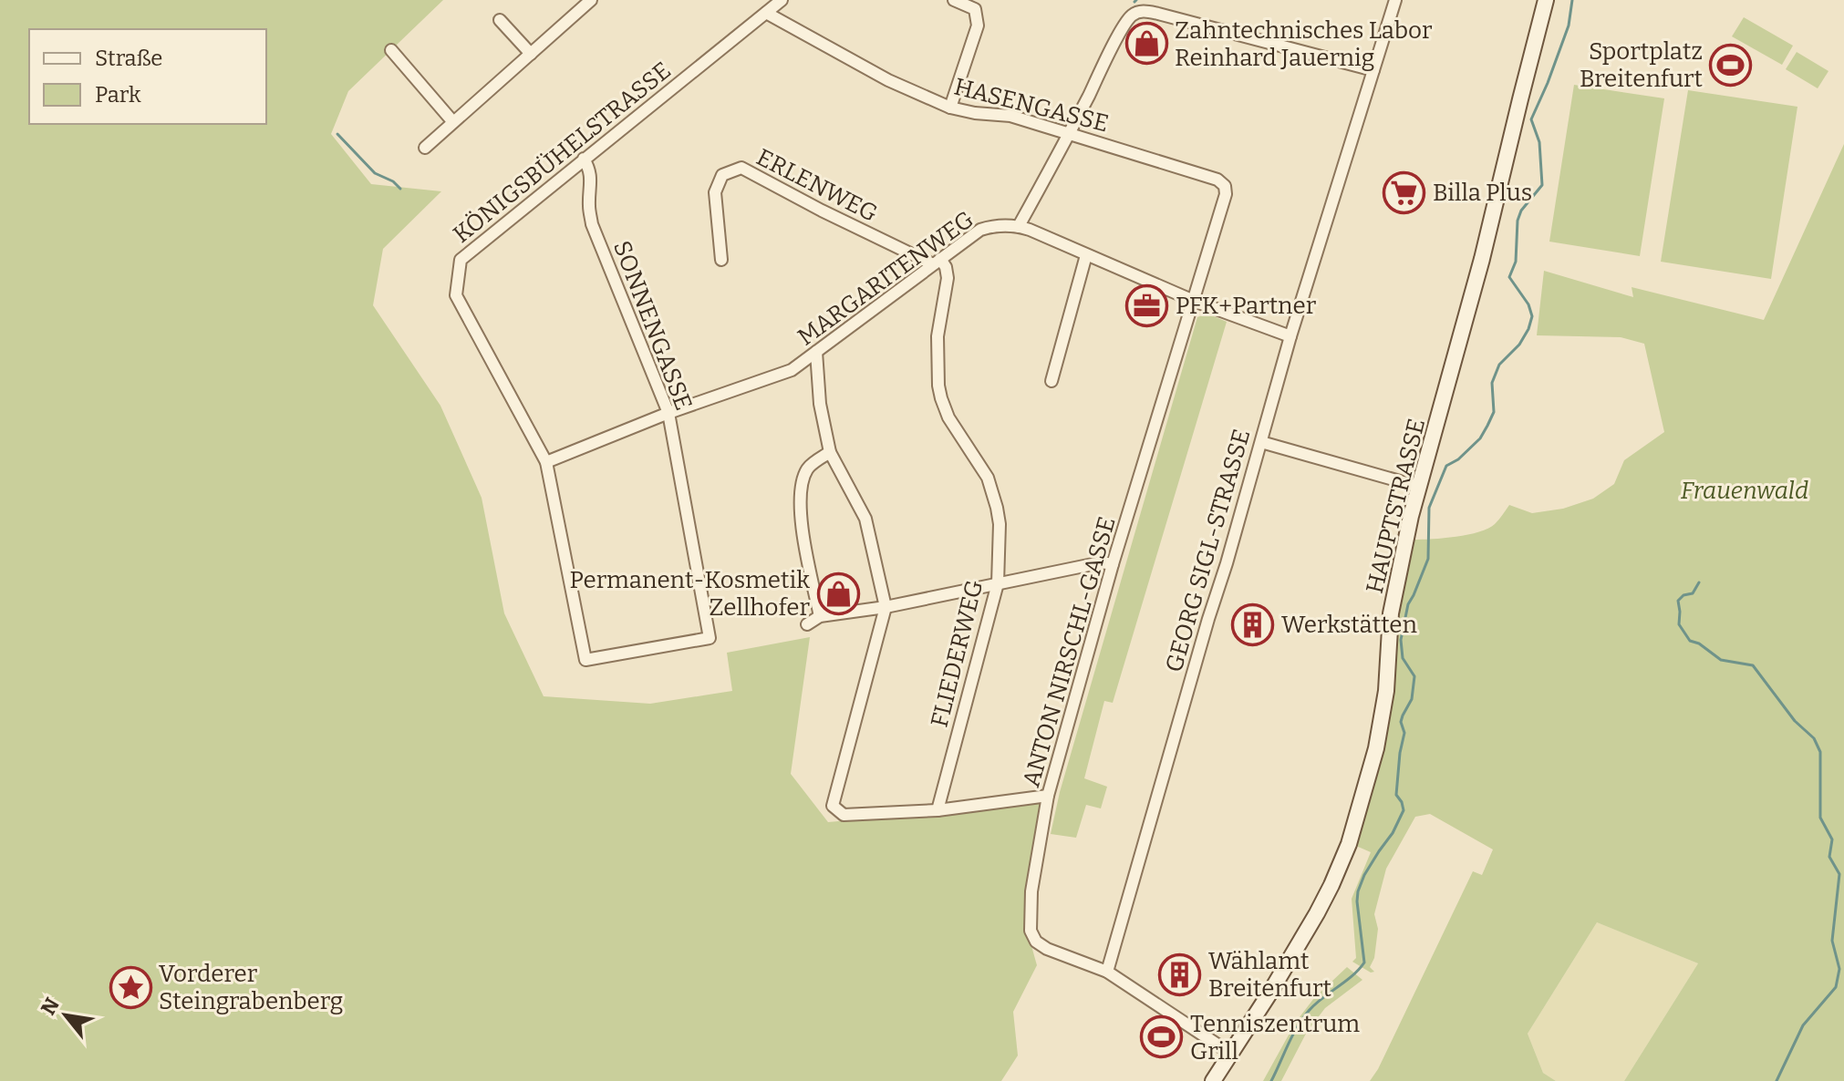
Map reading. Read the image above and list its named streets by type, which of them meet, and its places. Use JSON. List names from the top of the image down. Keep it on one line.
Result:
{"streets":{"main road":["HAUPTSTRASSE"],"street":["HASENGASSE","KÖNIGSBÜHELSTRASSE","ERLENWEG","MARGARITENWEG","SONNENGASSE","GEORG SIGL-STRASSE","ANTON NIRSCHL-GASSE","FLIEDERWEG"]},"crossings":[["HASENGASSE","KÖNIGSBÜHELSTRASSE"],["HASENGASSE","MARGARITENWEG"],["HASENGASSE","ANTON NIRSCHL-GASSE"],["KÖNIGSBÜHELSTRASSE","MARGARITENWEG"],["KÖNIGSBÜHELSTRASSE","SONNENGASSE"],["ERLENWEG","MARGARITENWEG"],["ERLENWEG","FLIEDERWEG"],["MARGARITENWEG","SONNENGASSE"],["MARGARITENWEG","GEORG SIGL-STRASSE"],["MARGARITENWEG","ANTON NIRSCHL-GASSE"],["MARGARITENWEG","FLIEDERWEG"],["GEORG SIGL-STRASSE","ANTON NIRSCHL-GASSE"]],"parks":["Frauenwald"],"places":{"shop":["Zahntechnisches Labor Reinhard Jauernig","Permanent-Kosmetik Zellhofer"],"sports":["Sportplatz Breitenfurt","Tenniszentrum Grill"],"supermarket":["Billa Plus"],"office":["PFK+Partner"],"building":["Werkstätten","Wählamt Breitenfurt"],"place":["Vorderer Steingrabenberg"]},"legend":["Straße","Park"],"north":"top left"}
